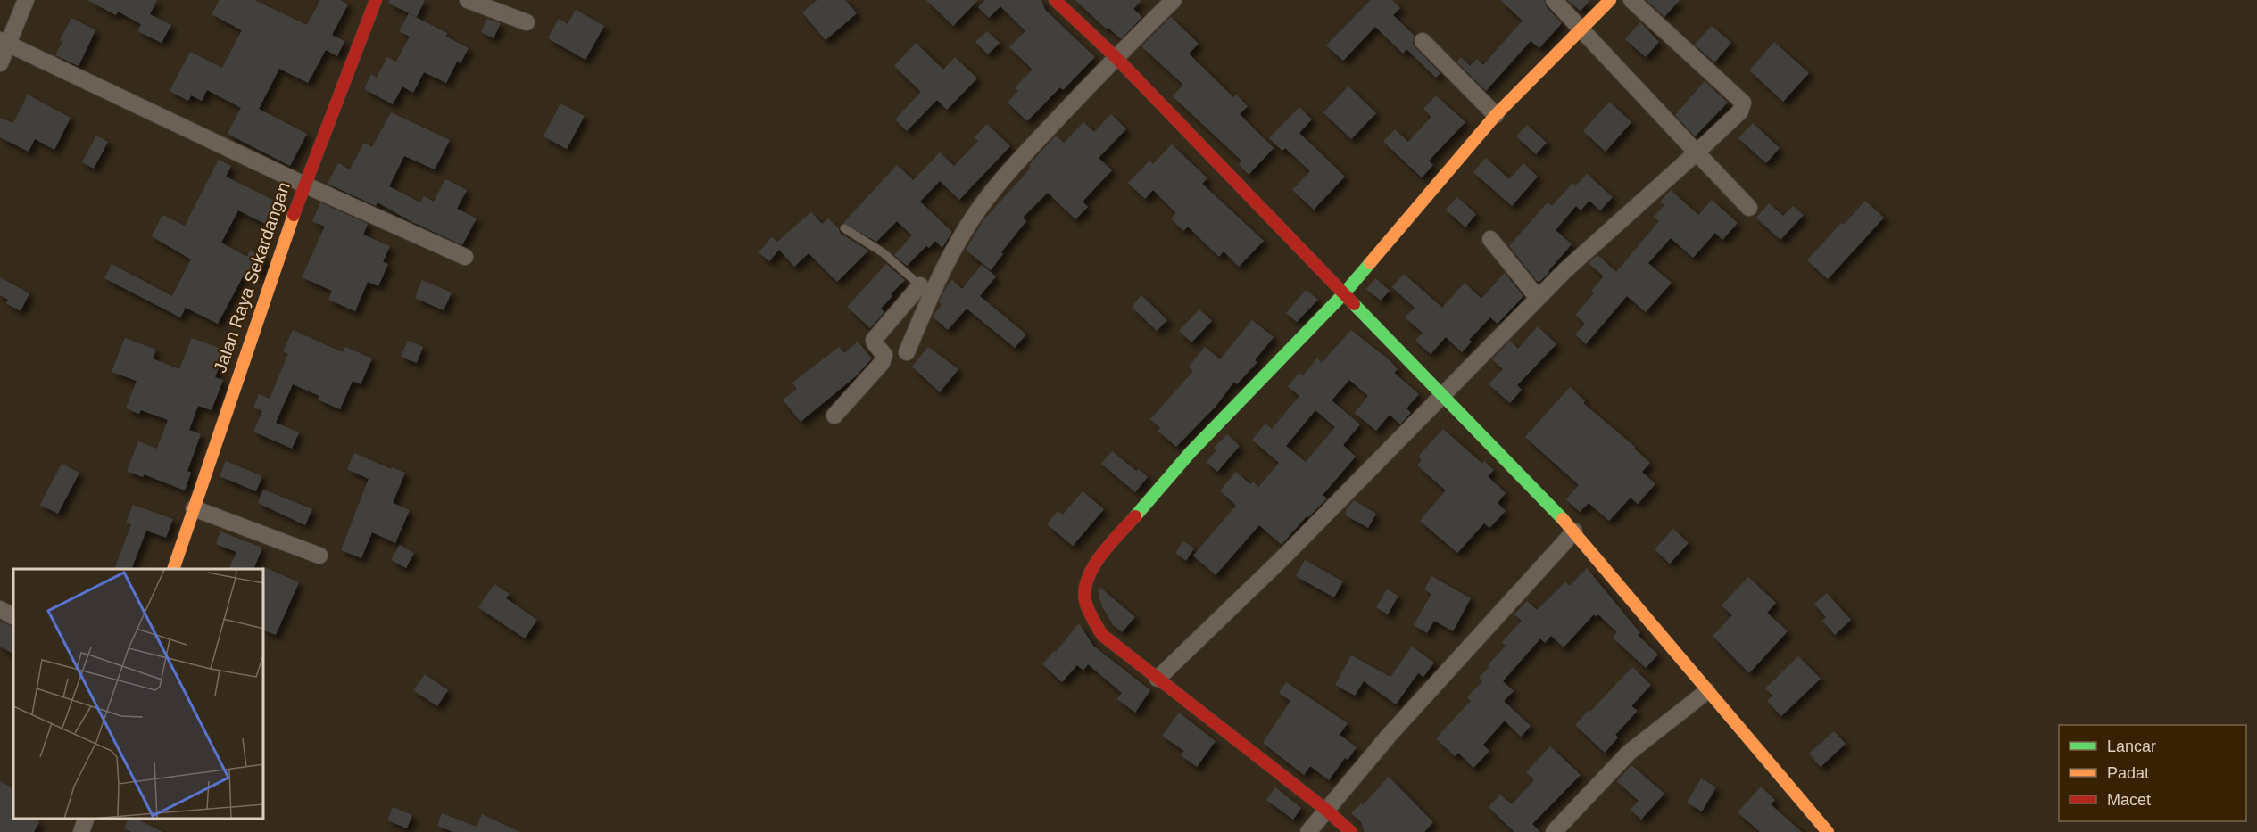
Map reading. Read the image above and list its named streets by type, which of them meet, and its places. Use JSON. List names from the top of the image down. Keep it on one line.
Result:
{"streets":{"street":["Jalan Raya Sekardangan"]},"legend":["Lancar","Padat","Macet"]}
